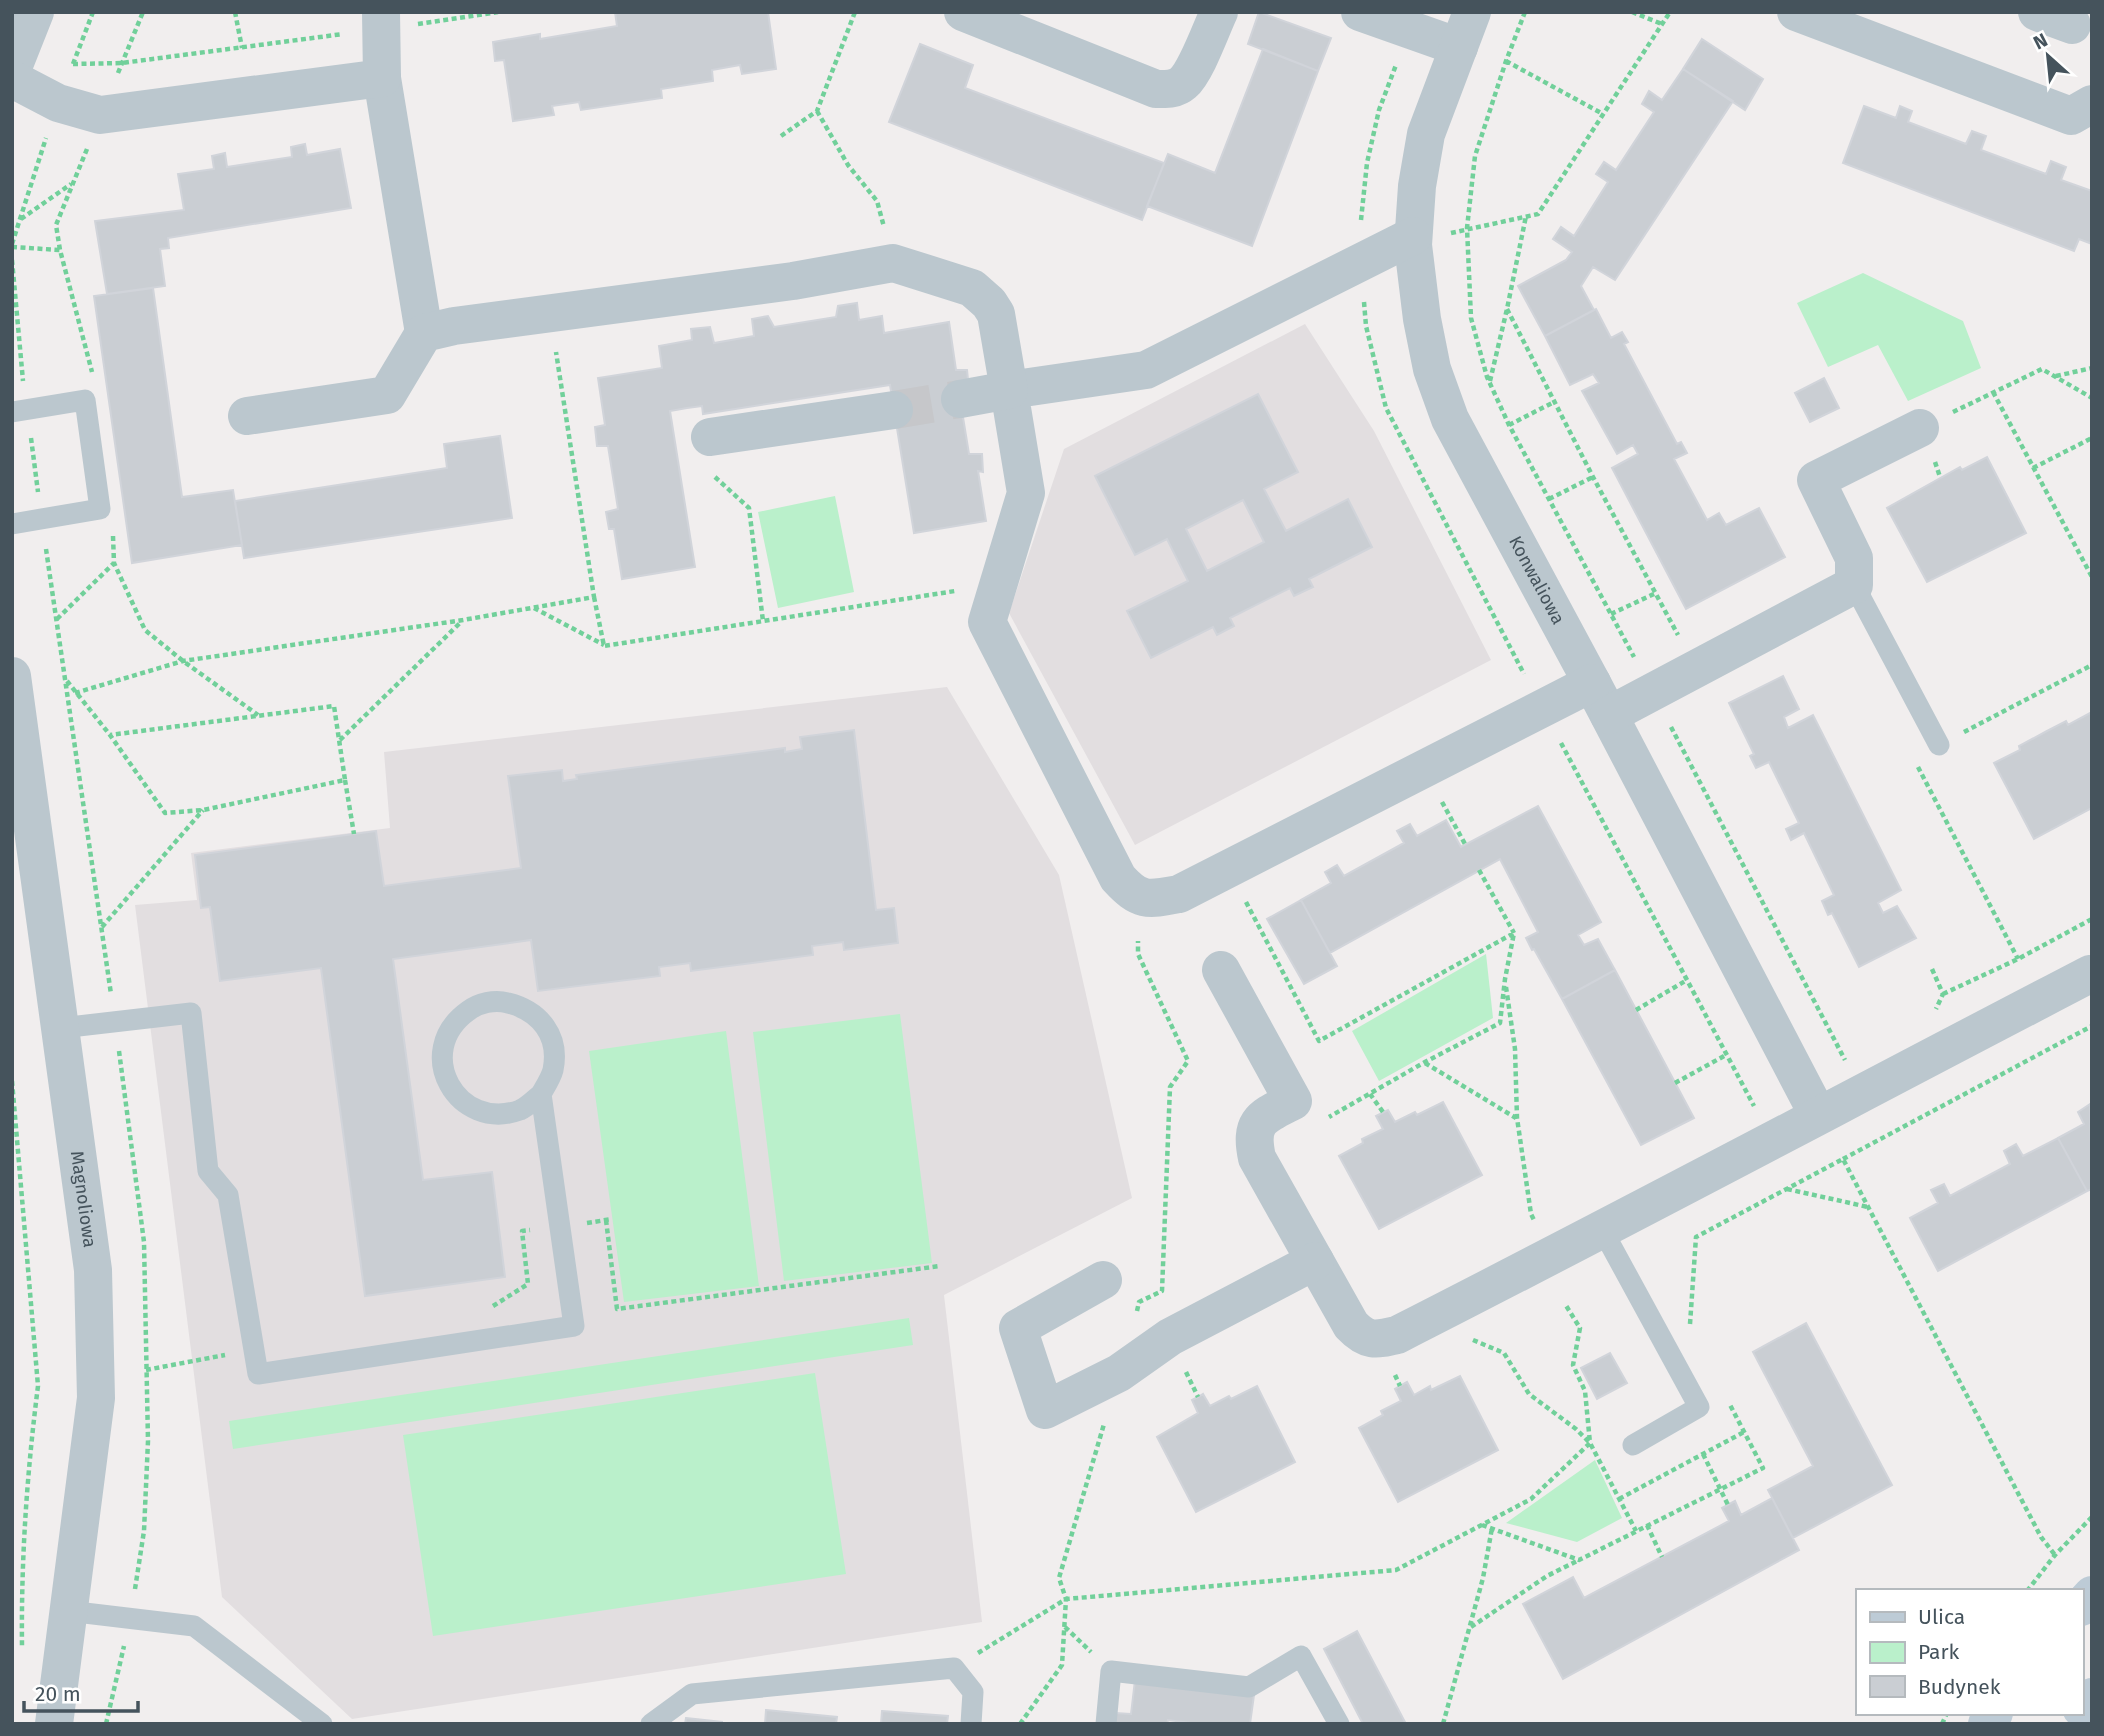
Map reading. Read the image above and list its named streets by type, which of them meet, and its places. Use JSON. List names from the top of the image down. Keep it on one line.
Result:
{"streets":{"street":["Konwaliowa","Magnoliowa"]},"legend":["Ulica","Park","Budynek"],"scale_bar":"20 m","north":"top left"}
